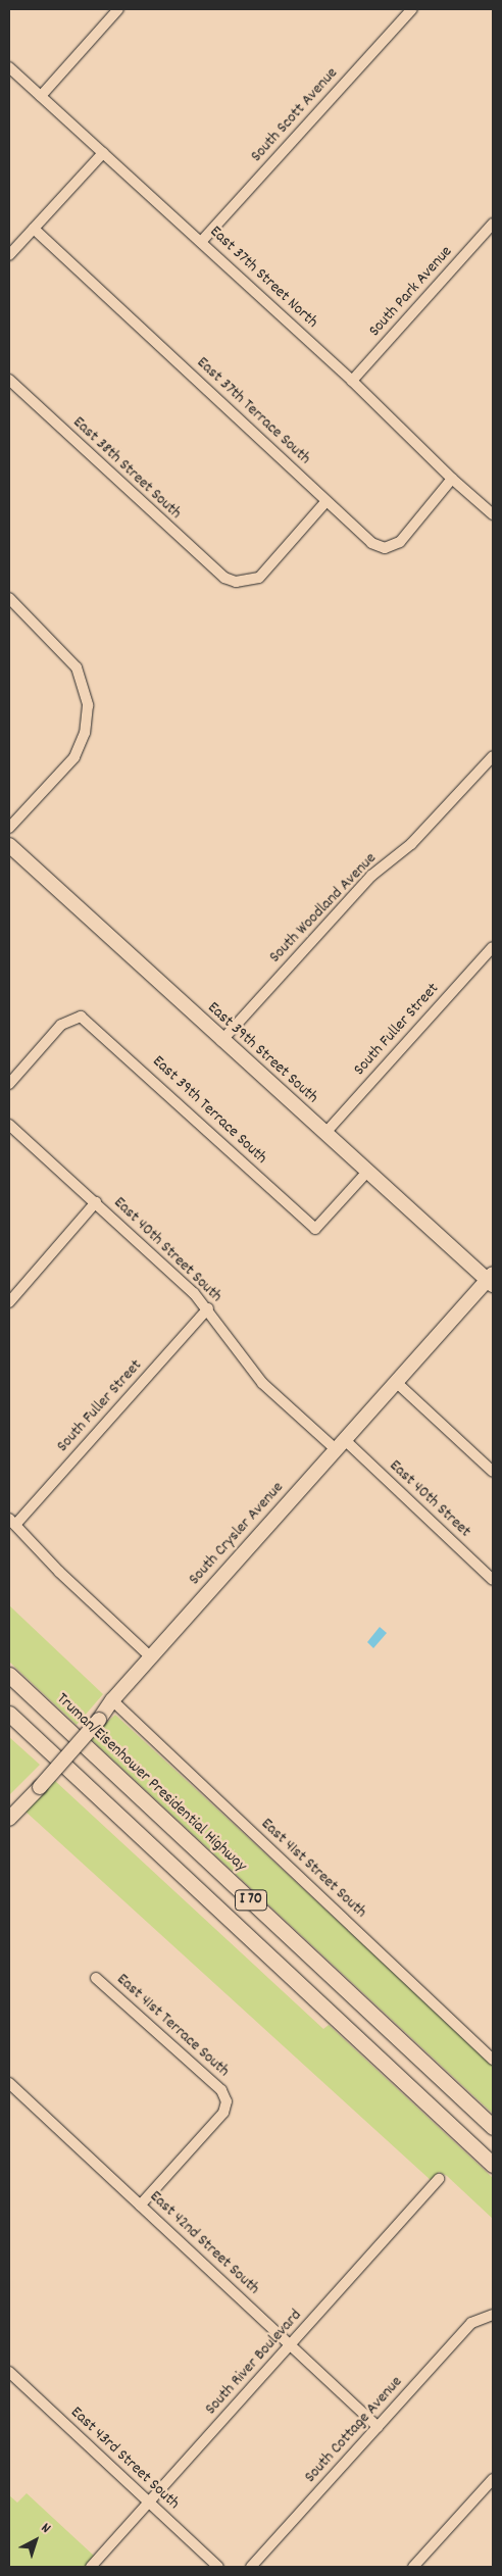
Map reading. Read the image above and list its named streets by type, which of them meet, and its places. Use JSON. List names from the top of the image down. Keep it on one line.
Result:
{"streets":{"highway":["Truman/Eisenhower Presidential Highway","I 70"],"main road":["East 39th Street South","South Crysler Avenue"],"street":["South Scott Avenue","East 37th Street North","South Park Avenue","East 37th Terrace South","East 38th Street South","South Woodland Avenue","South Fuller Street","East 39th Terrace South","East 40th Street South","East 40th Street","East 41st Street South","East 41st Terrace South","East 42nd Street South","South River Boulevard","South Cottage Avenue","East 43rd Street South"]},"crossings":[["South Scott Avenue","East 37th Street North"],["East 37th Street North","South Park Avenue"],["East 37th Street North","East 37th Terrace South"],["East 37th Terrace South","East 38th Street South"],["South Woodland Avenue","East 39th Street South"],["South Fuller Street","East 39th Street South"],["South Fuller Street","East 40th Street South"],["East 39th Street South","East 39th Terrace South"],["East 39th Street South","South Crysler Avenue"],["East 40th Street South","East 40th Street"],["East 40th Street South","South Crysler Avenue"],["East 40th Street","South Crysler Avenue"],["South Crysler Avenue","East 41st Street South"],["East 41st Terrace South","East 42nd Street South"],["East 42nd Street South","South River Boulevard"],["East 42nd Street South","South Cottage Avenue"],["South River Boulevard","East 43rd Street South"]],"north":"top right"}
